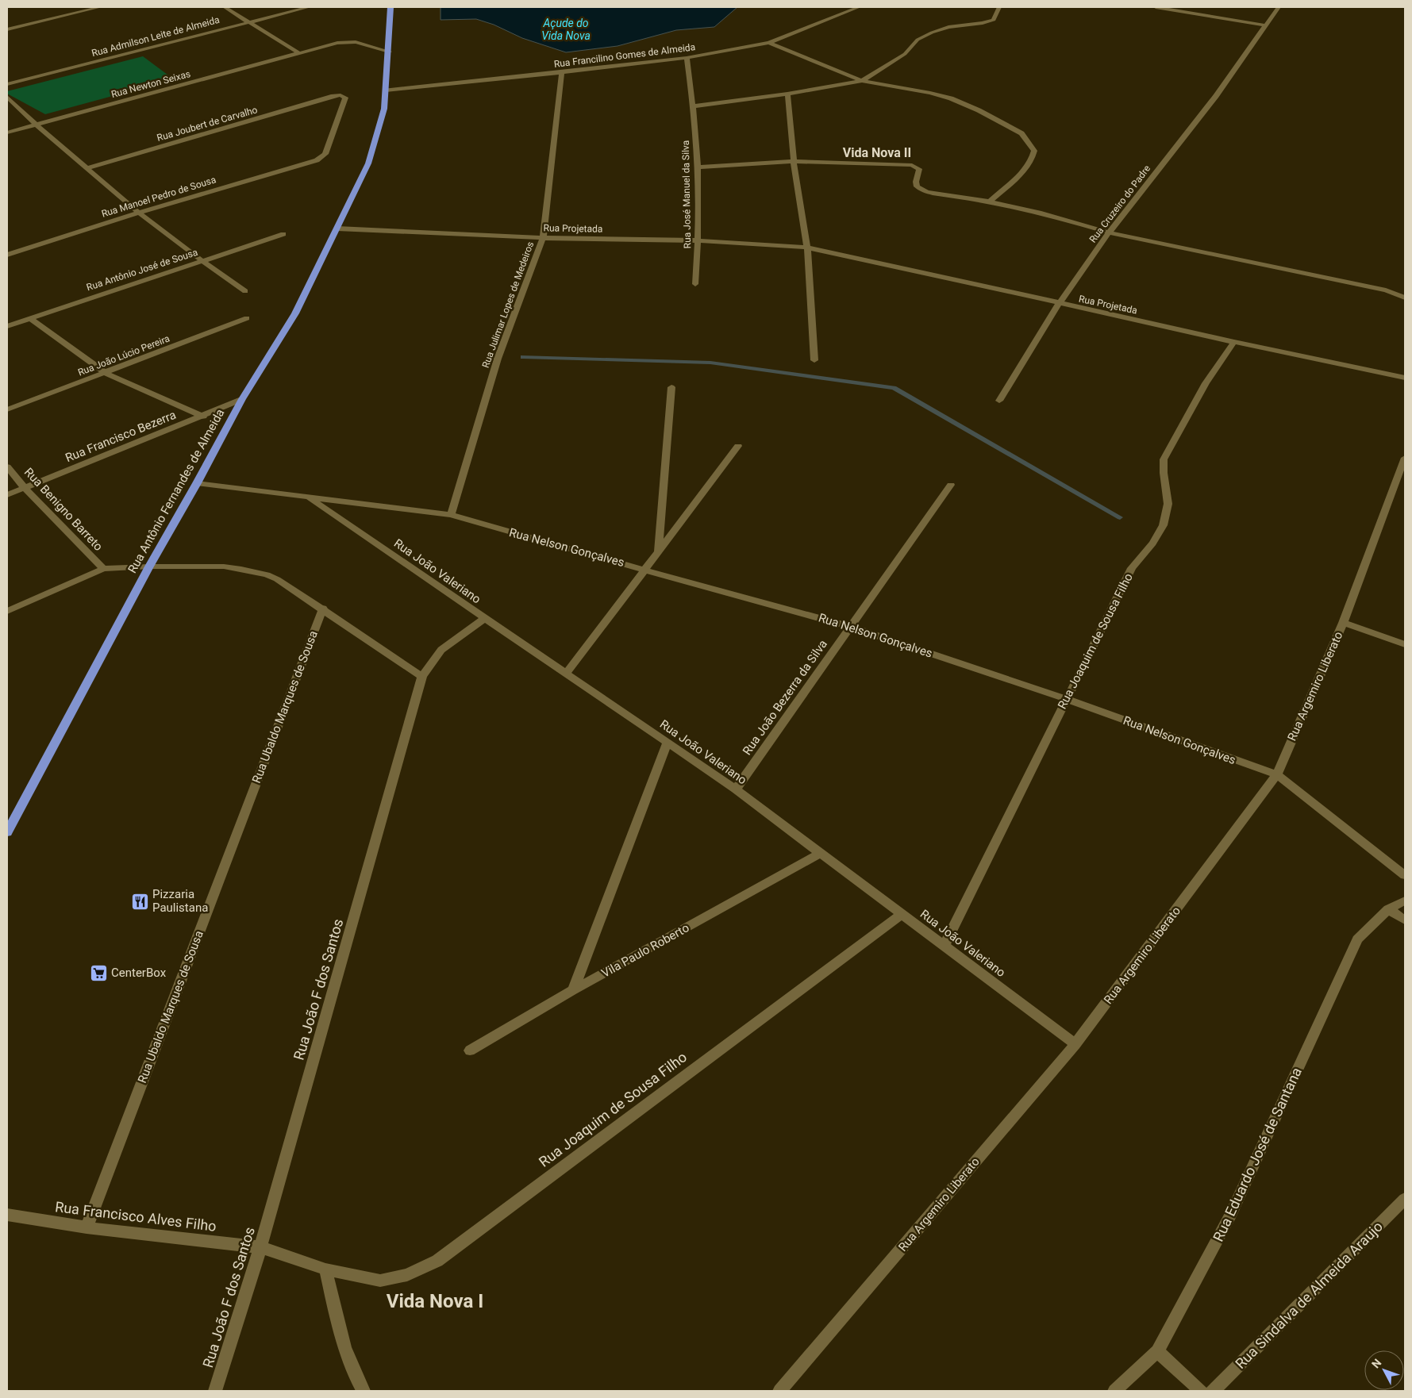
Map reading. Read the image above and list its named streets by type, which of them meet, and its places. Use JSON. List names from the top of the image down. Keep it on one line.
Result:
{"streets":{"highway":["Rua Antônio Fernandes de Almeida"],"street":["Rua Admilson Leite de Almeida","Rua Francilino Gomes de Almeida","Rua Newton Seixas","Rua Joubert de Carvalho","Rua José Manuel da Silva","Rua Manoel Pedro de Sousa","Rua Cruzeiro do Padre","Rua Projetada","Rua Antônio José de Sousa","Rua Julimar Lopes de Medeiros","Rua João Lúcio Pereira","Rua Francisco Bezerra","Rua Benigno Barreto","Rua Nelson Gonçalves","Rua João Valeriano","Rua Joaquim de Sousa Filho","Rua Argemiro Liberato","Rua Joāo Bezerra da Silva","Rua Ubaldo Marques de Sousa","Vila Paulo Roberto","Rua João F dos Santos","Rua Eduardo José de Santana","Rua Francisco Alves Filho","Rua Sindalva de Almeida Araujo"]},"crossings":[["Rua Francilino Gomes de Almeida","Rua José Manuel da Silva"],["Rua Francilino Gomes de Almeida","Rua Julimar Lopes de Medeiros"],["Rua Francilino Gomes de Almeida","Rua Antônio Fernandes de Almeida"],["Rua Newton Seixas","Rua Antônio Fernandes de Almeida"],["Rua Joubert de Carvalho","Rua Manoel Pedro de Sousa"],["Rua José Manuel da Silva","Rua Projetada"],["Rua Cruzeiro do Padre","Rua Projetada"],["Rua Projetada","Rua Julimar Lopes de Medeiros"],["Rua Projetada","Rua Antônio Fernandes de Almeida"],["Rua Projetada","Rua Joaquim de Sousa Filho"],["Rua Julimar Lopes de Medeiros","Rua Nelson Gonçalves"],["Rua Francisco Bezerra","Rua Antônio Fernandes de Almeida"],["Rua Francisco Bezerra","Rua Benigno Barreto"],["Rua Antônio Fernandes de Almeida","Rua Nelson Gonçalves"],["Rua Nelson Gonçalves","Rua João Valeriano"],["Rua Nelson Gonçalves","Rua Joaquim de Sousa Filho"],["Rua Nelson Gonçalves","Rua Argemiro Liberato"],["Rua Nelson Gonçalves","Rua Joāo Bezerra da Silva"],["Rua João Valeriano","Rua Joaquim de Sousa Filho"],["Rua João Valeriano","Rua Argemiro Liberato"],["Rua João Valeriano","Rua Joāo Bezerra da Silva"],["Rua João Valeriano","Vila Paulo Roberto"],["Rua João Valeriano","Rua João F dos Santos"],["Rua Joaquim de Sousa Filho","Rua João F dos Santos"],["Rua Joaquim de Sousa Filho","Rua Francisco Alves Filho"],["Rua Ubaldo Marques de Sousa","Rua Francisco Alves Filho"],["Rua João F dos Santos","Rua Francisco Alves Filho"]],"districts":["Vida Nova II","Vida Nova I"],"water":["Açude do Vida Nova"],"places":{"restaurant":["Pizzaria Paulistana"],"supermarket":["CenterBox"]},"north":"top left"}
